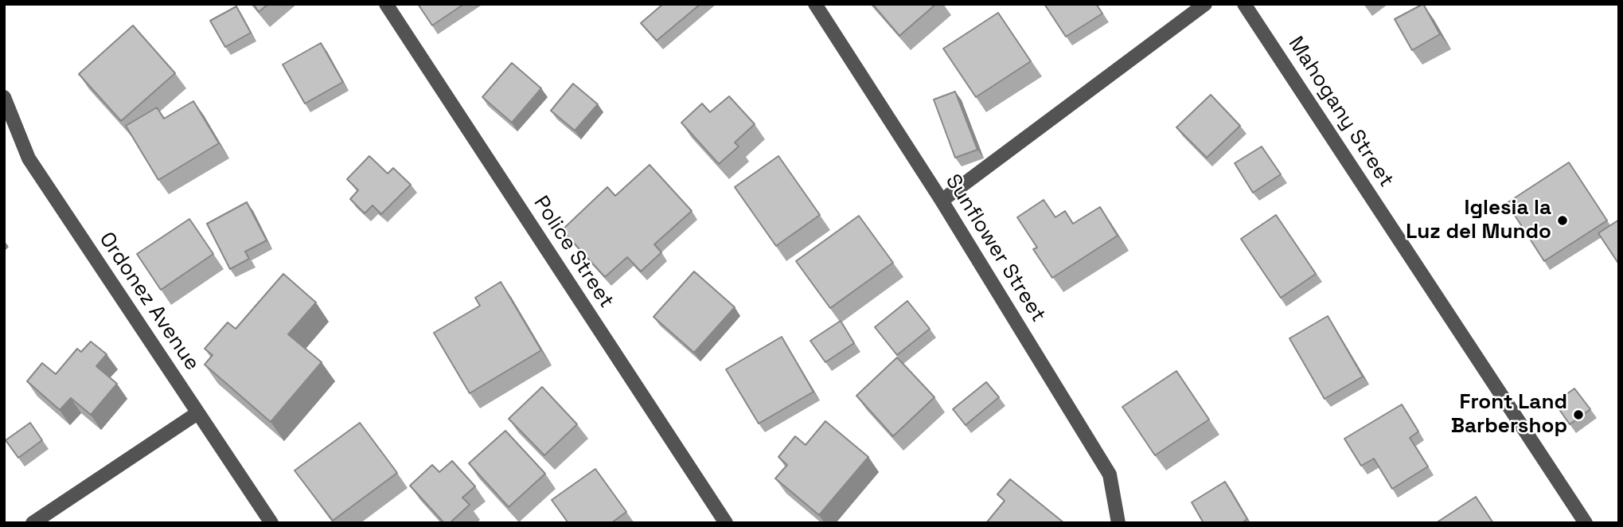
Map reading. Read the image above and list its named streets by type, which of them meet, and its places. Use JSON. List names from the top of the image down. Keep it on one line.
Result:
{"streets":{"street":["Mahogany Street","Sunflower Street","Police Street","Ordonez Avenue"]},"places":["Iglesia la Luz del Mundo","Front Land Barbershop"]}
